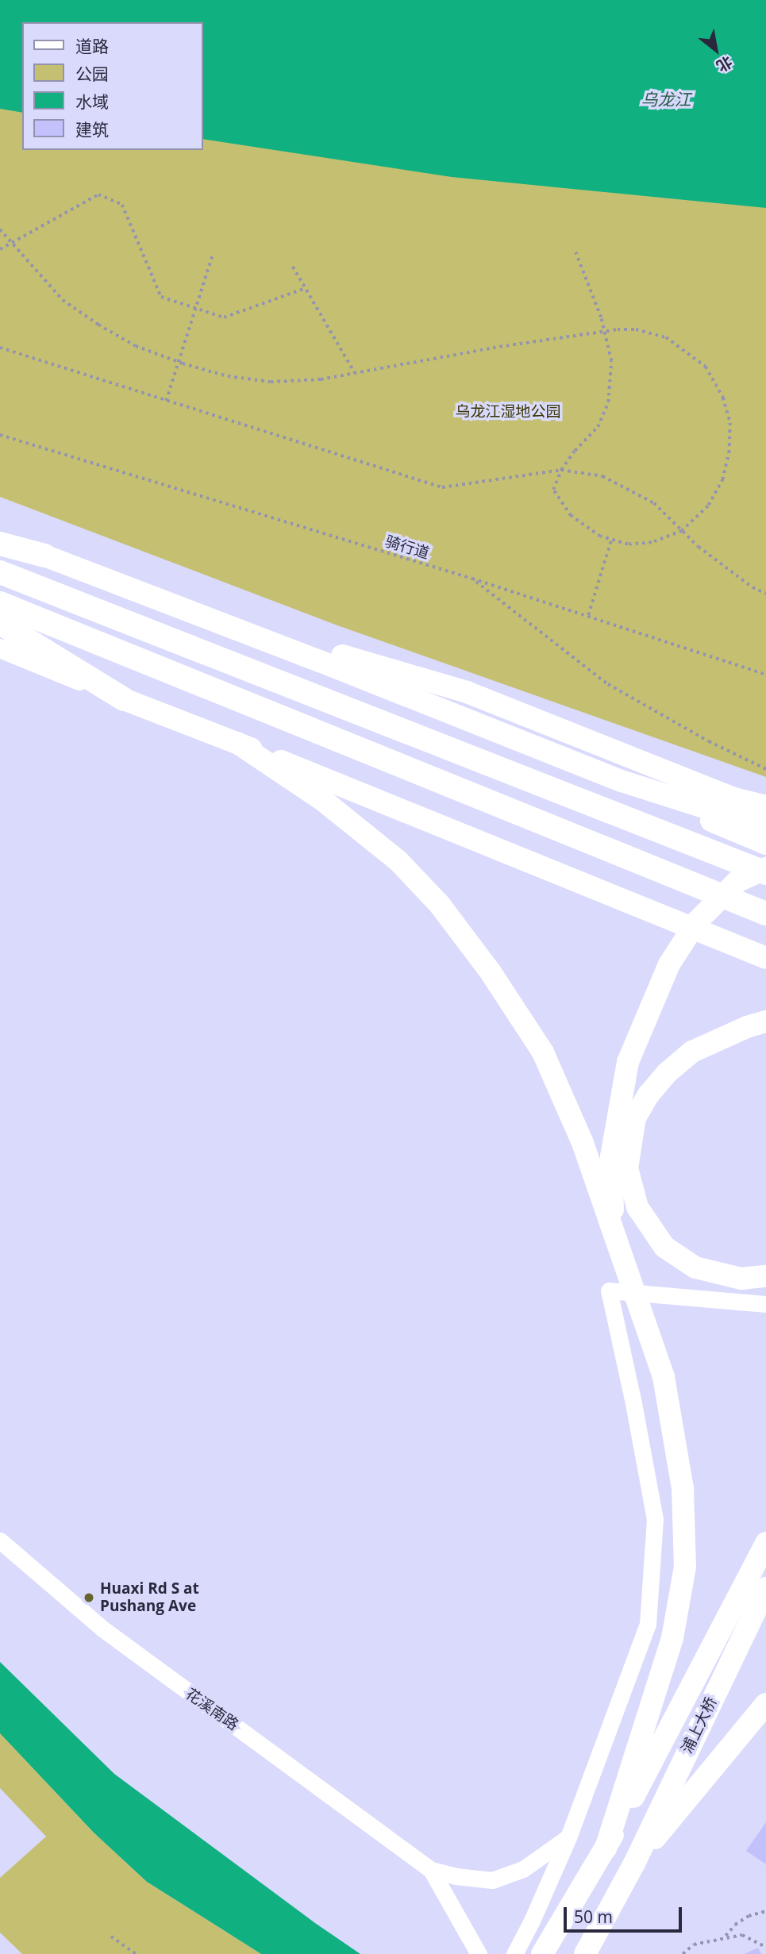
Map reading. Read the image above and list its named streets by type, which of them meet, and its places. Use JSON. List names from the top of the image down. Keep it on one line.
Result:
{"streets":{"main road":["浦上大桥"],"street":["花溪南路"],"path":["骑行道"]},"water":["乌龙江"],"parks":["乌龙江湿地公园"],"places":["Huaxi Rd S at Pushang Ave"],"legend":["道路","公园","水域","建筑"],"scale_bar":"50 m","north":"bottom right"}
